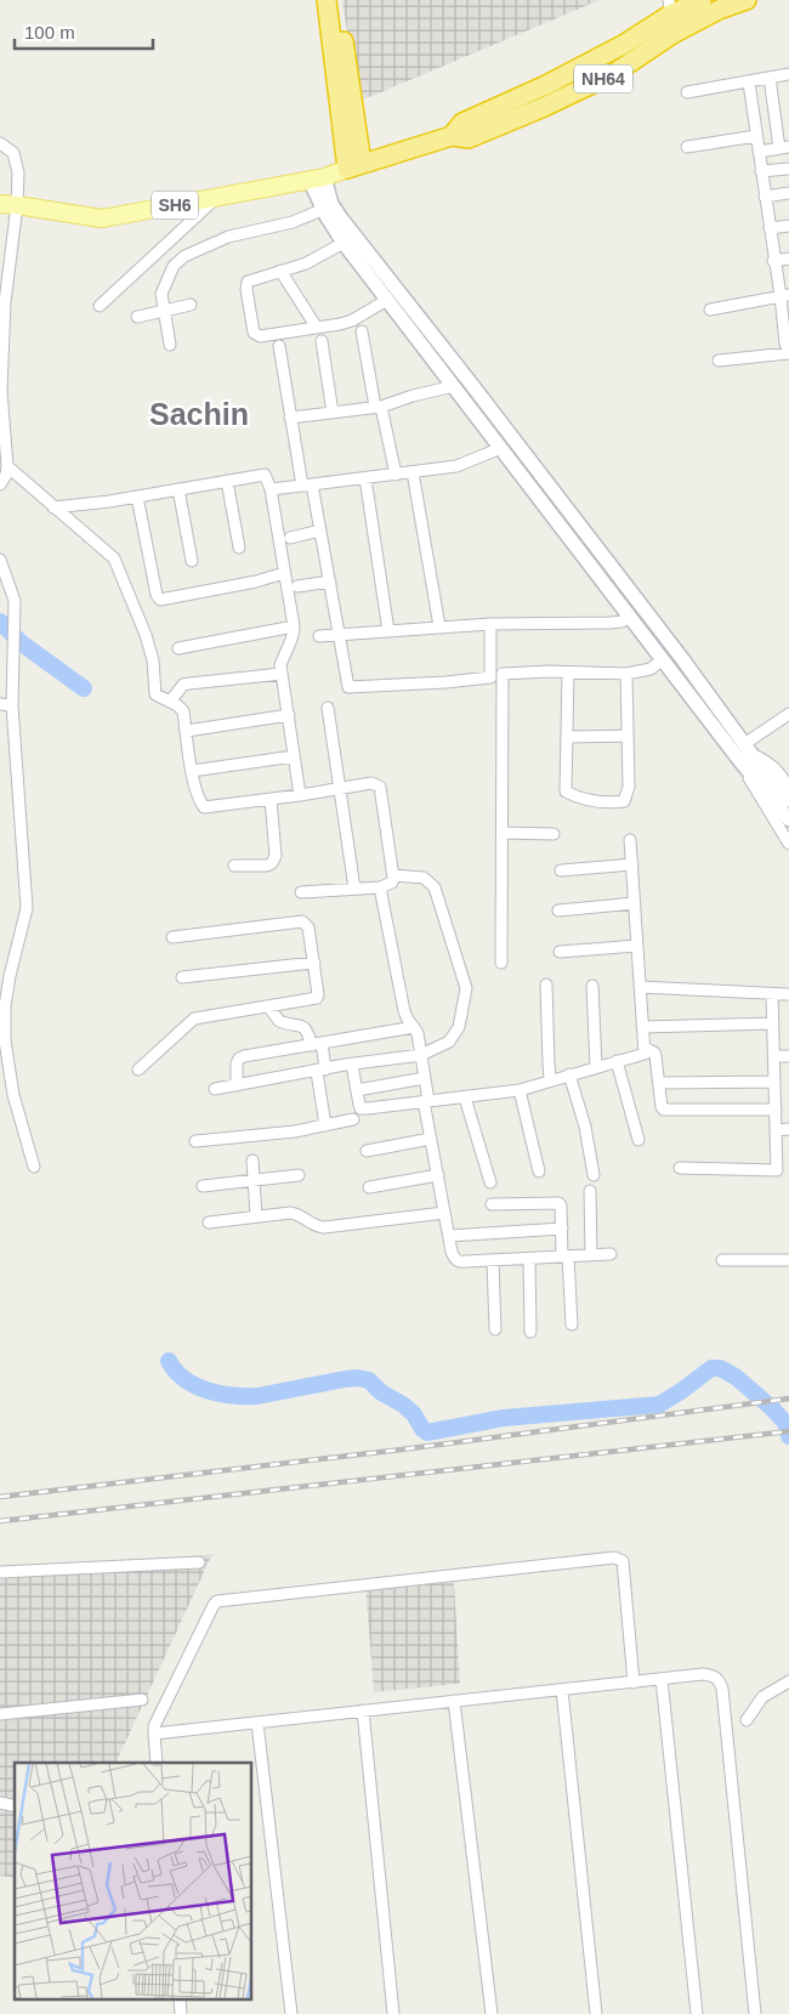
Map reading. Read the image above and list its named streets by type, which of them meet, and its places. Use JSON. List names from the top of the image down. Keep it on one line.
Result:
{"streets":{"highway":["NH64"],"main road":["SH6"]},"crossings":[["NH64","SH6"]],"districts":["Sachin"],"scale_bar":"100 m"}
